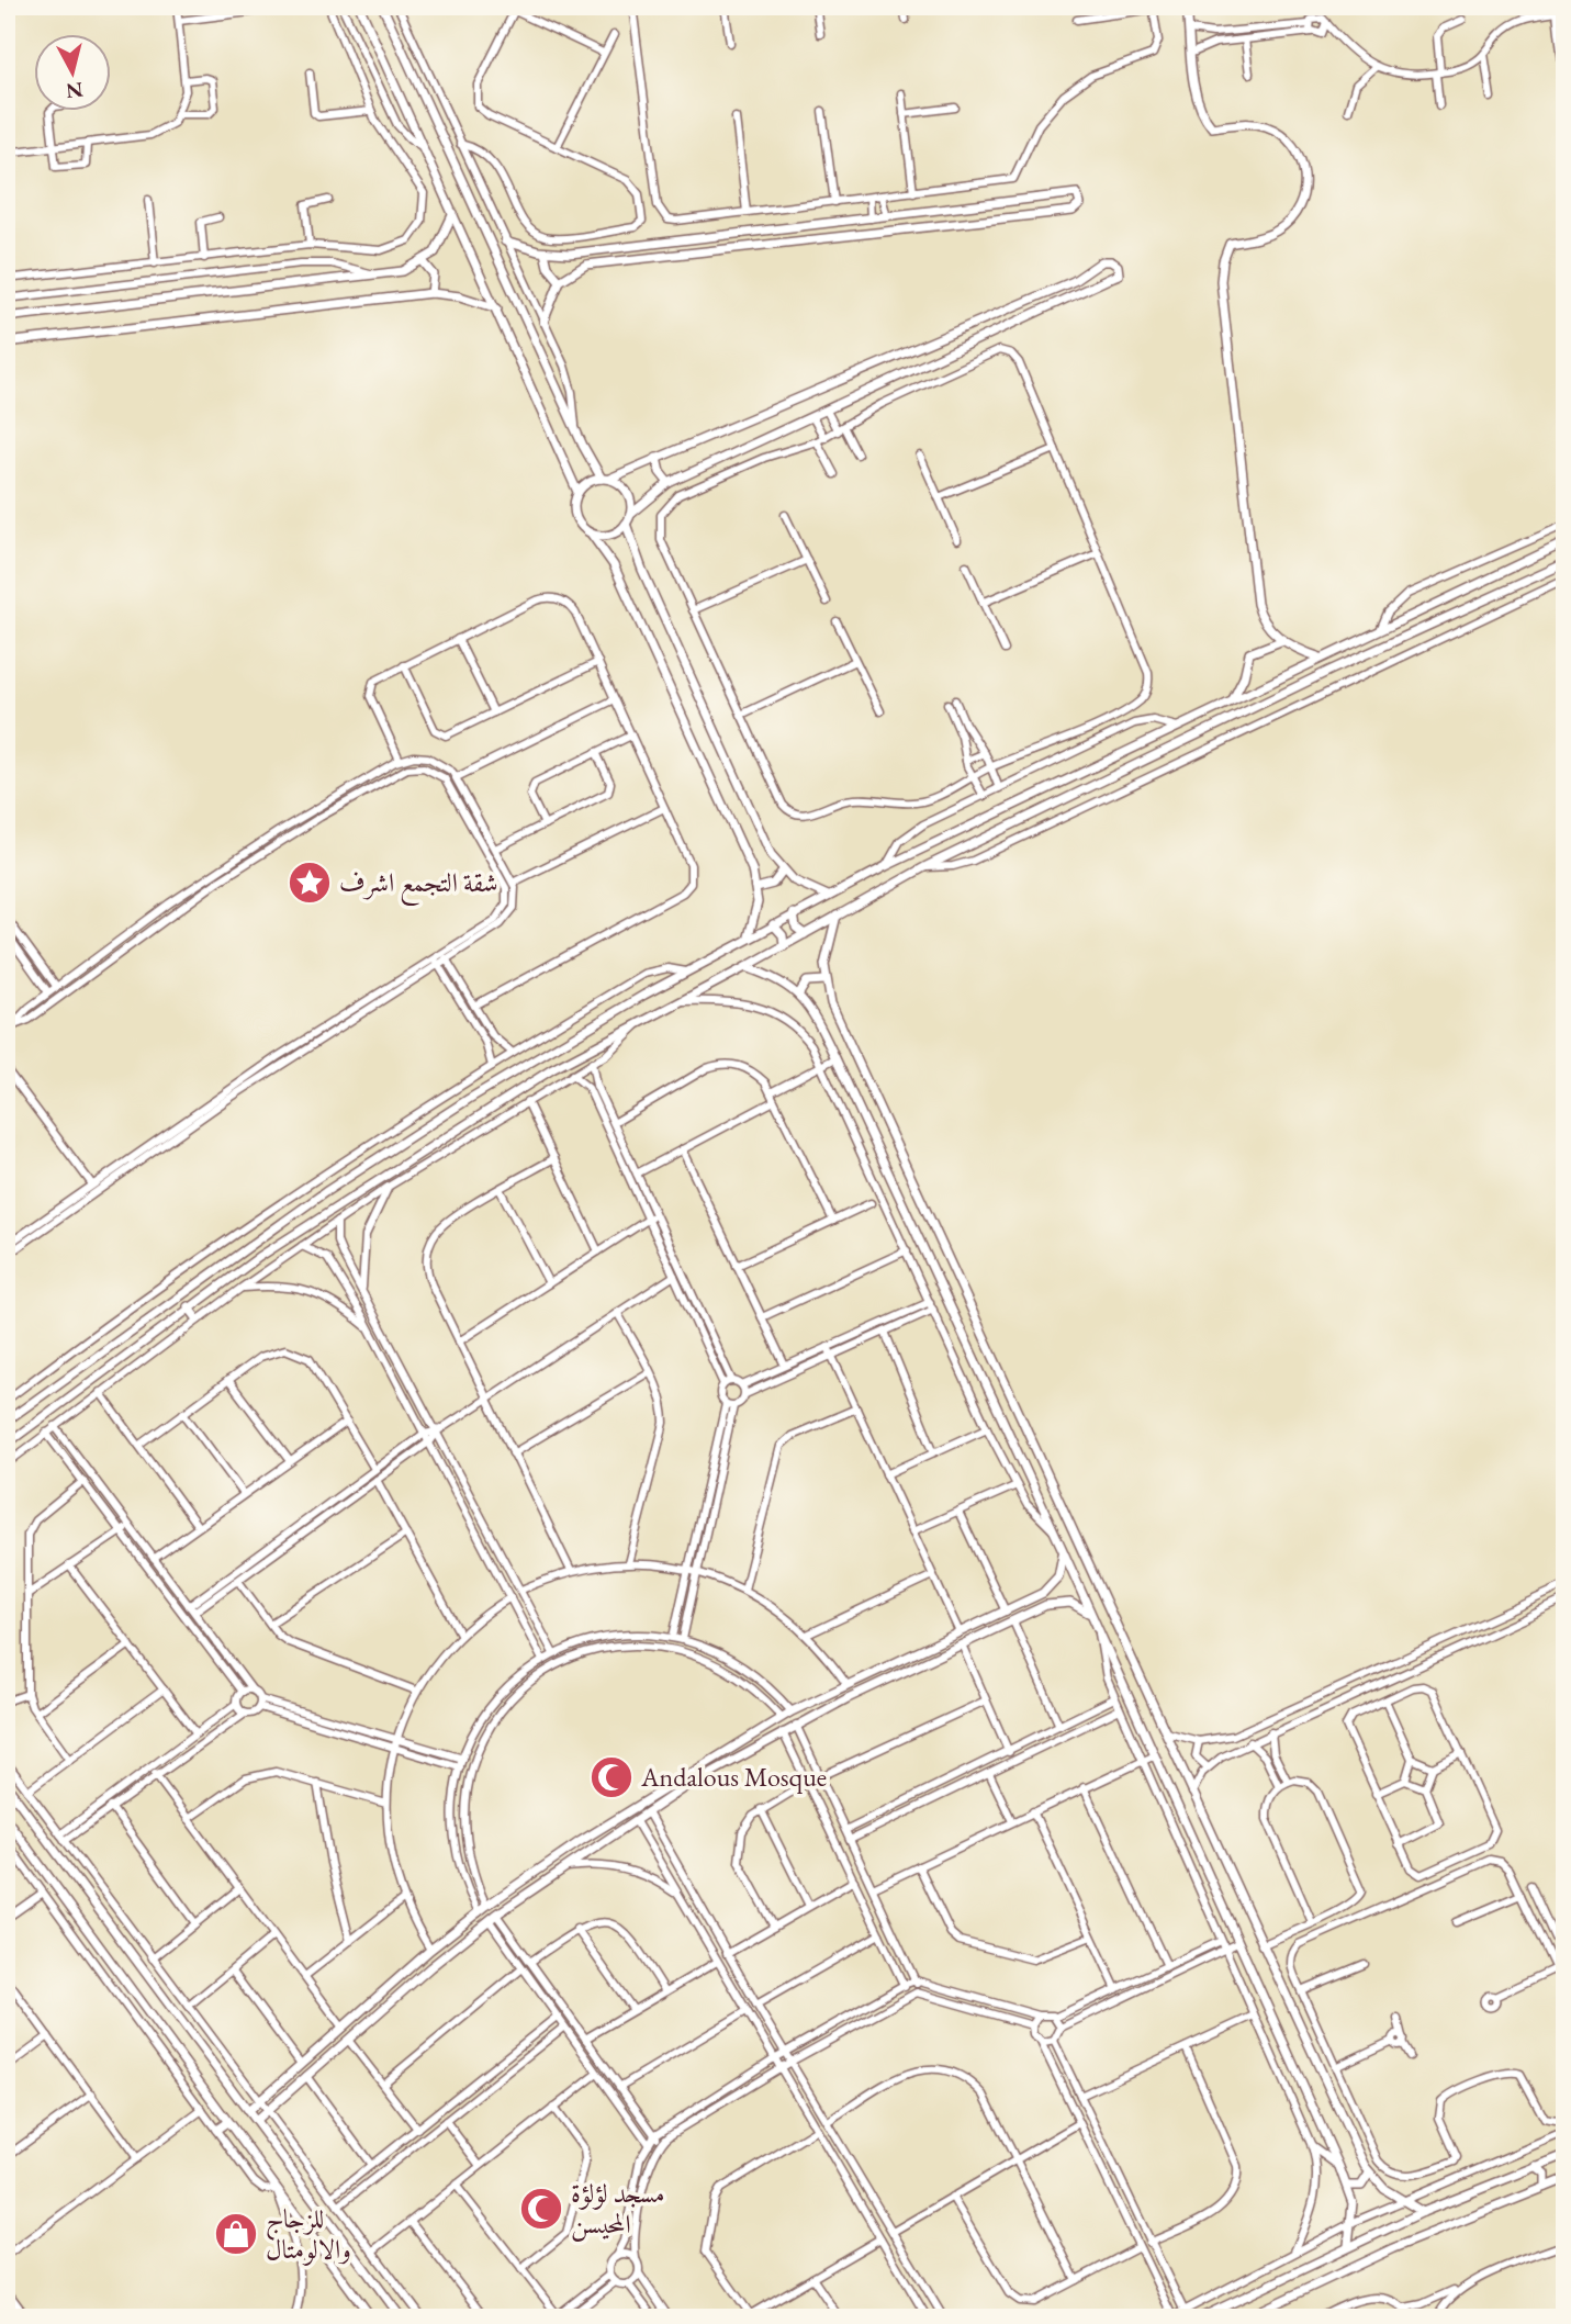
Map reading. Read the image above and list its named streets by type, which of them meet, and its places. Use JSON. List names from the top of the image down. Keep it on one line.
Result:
{"places":{"place":["شقة التجمع اشرف"],"mosque":["Andalous Mosque","مسجد لؤلؤة المحيسن"],"shop":["للزجاج والالومتال"]},"north":"bottom"}
